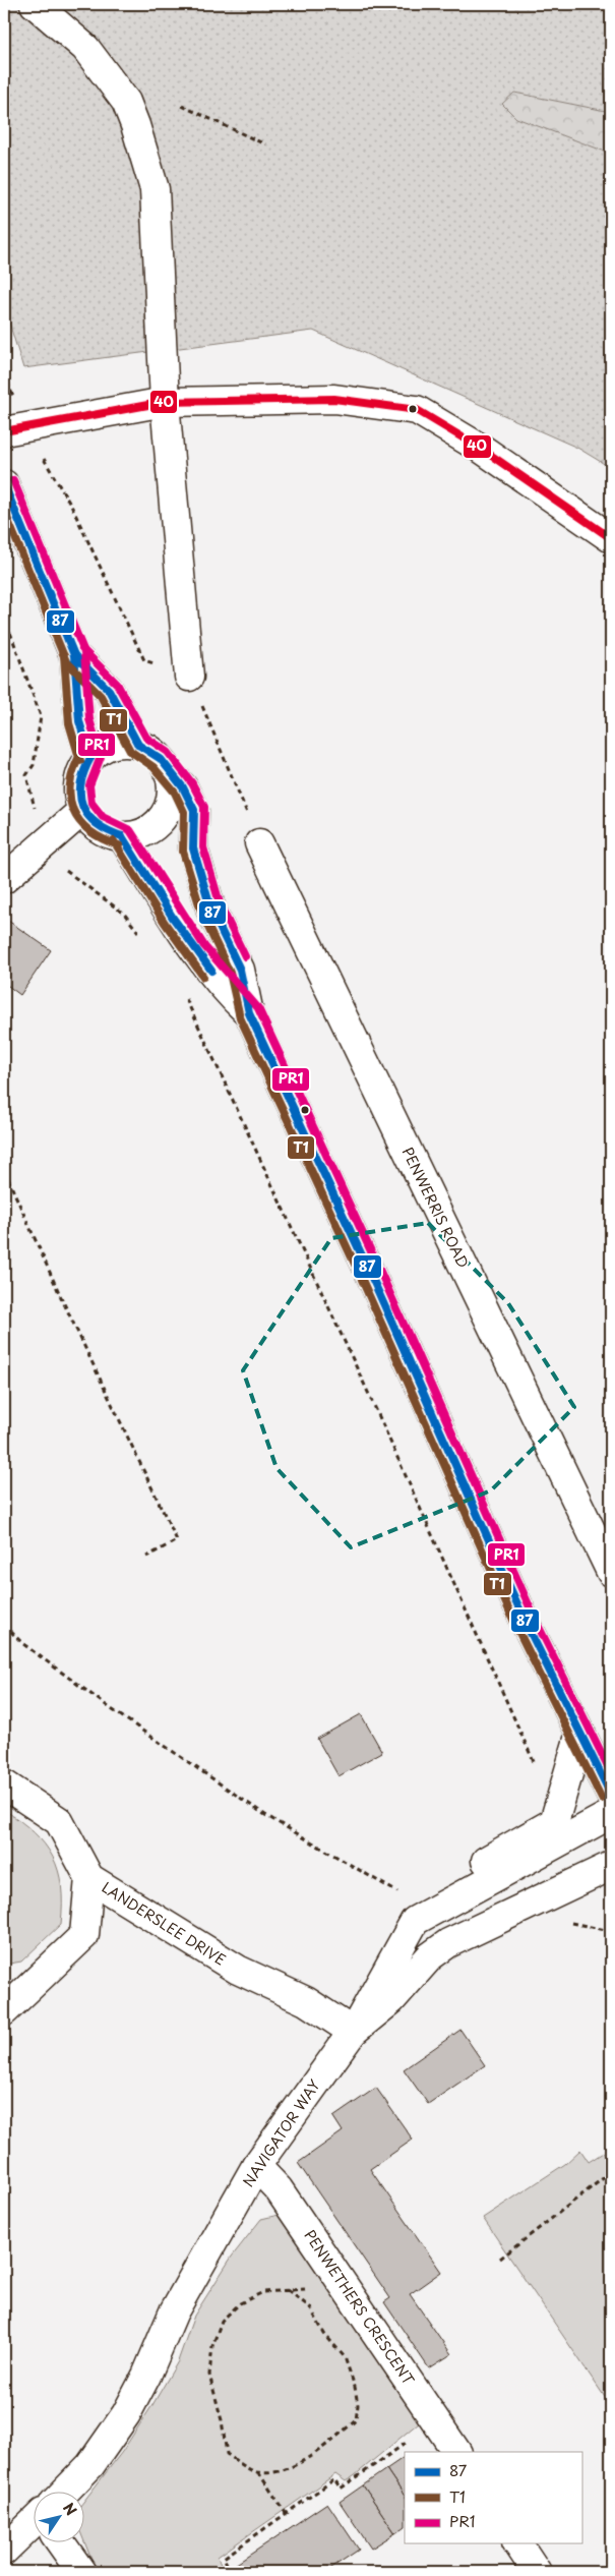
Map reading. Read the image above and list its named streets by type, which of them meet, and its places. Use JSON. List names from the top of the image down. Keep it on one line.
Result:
{"streets":{"main road":["PENWERRIS ROAD","LANDERSLEE DRIVE","NAVIGATOR WAY","PENWETHERS CRESCENT"]},"crossings":[["LANDERSLEE DRIVE","NAVIGATOR WAY"],["NAVIGATOR WAY","PENWETHERS CRESCENT"]],"lines":["transit line 40","transit line PR1","transit line 87","transit line T1"],"legend":["87","T1","PR1"],"north":"top right"}
